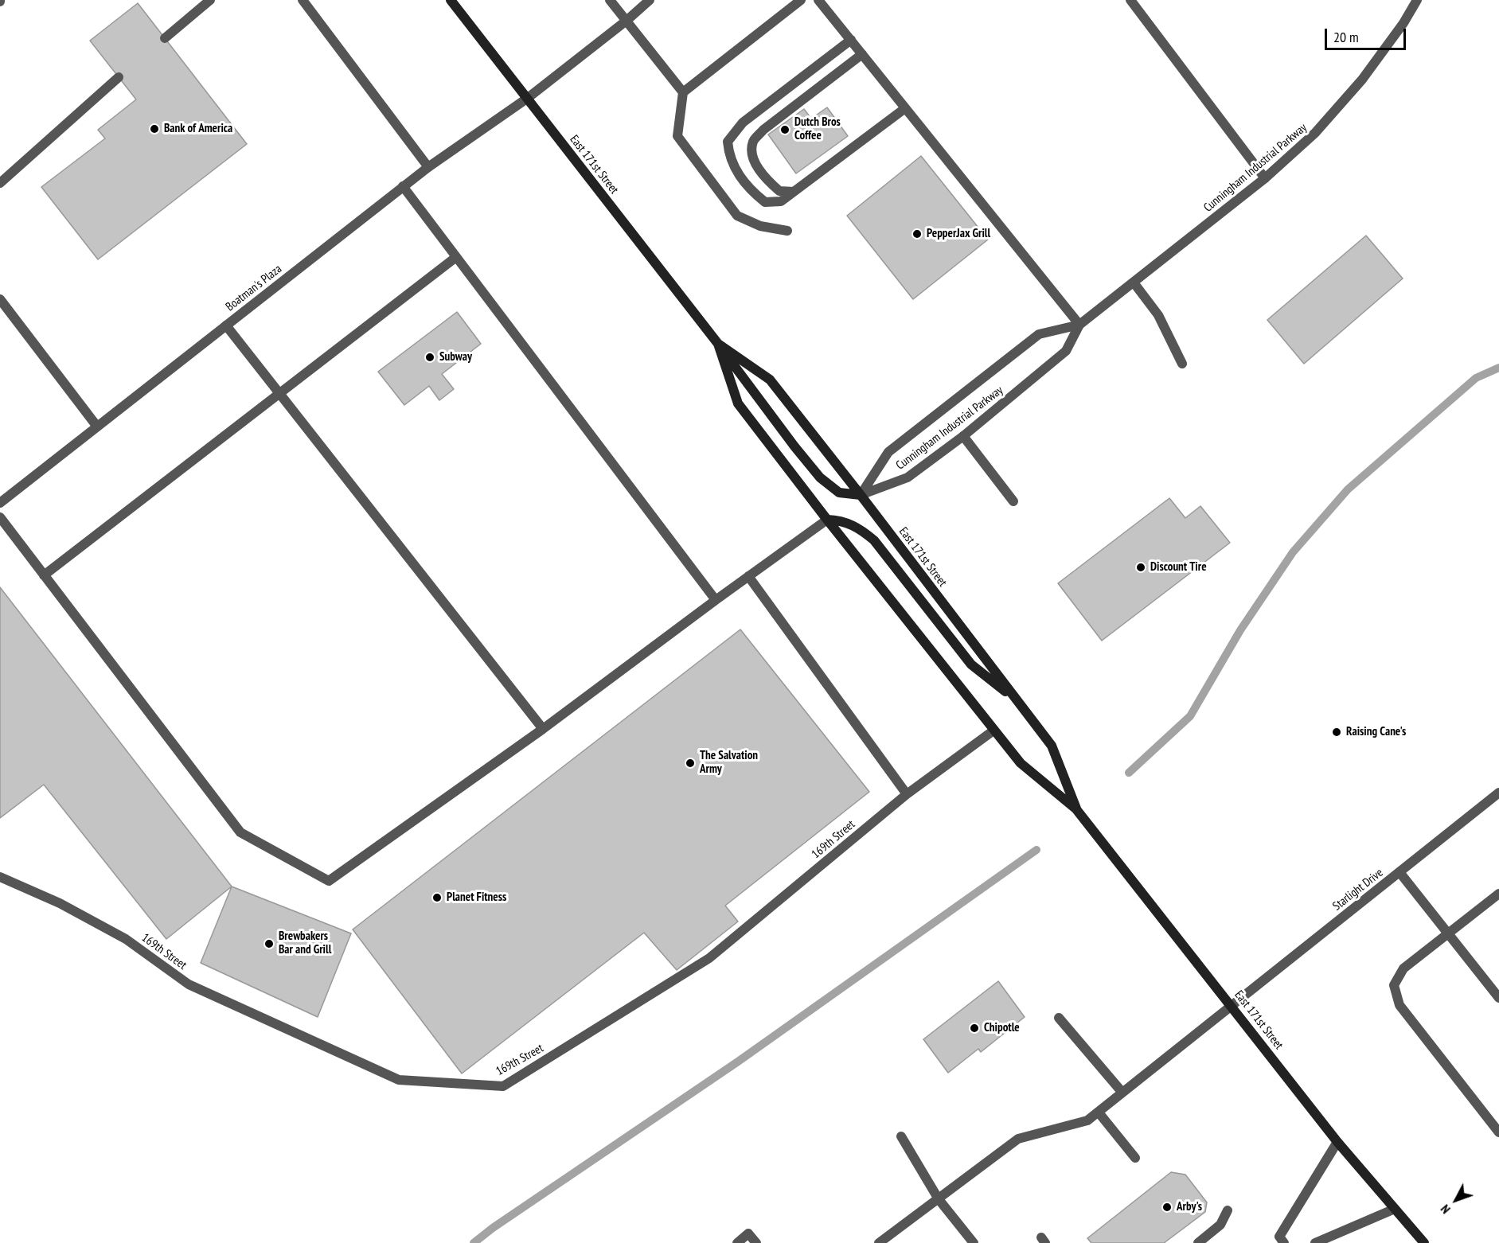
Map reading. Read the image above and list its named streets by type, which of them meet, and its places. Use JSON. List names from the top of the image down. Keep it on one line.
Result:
{"streets":{"main road":["East 171st Street"],"street":["Cunningham Industrial Parkway","Boatman's Plaza","169th Street","Starlight Drive"]},"crossings":[["East 171st Street","Cunningham Industrial Parkway"],["East 171st Street","Boatman's Plaza"],["East 171st Street","169th Street"],["East 171st Street","Starlight Drive"]],"places":["Bank of America","Dutch Bros Coffee","PepperJax Grill","Subway","Discount Tire","Raising Cane's","The Salvation Army","Planet Fitness","Brewbakers Bar and Grill","Chipotle","Arby's"],"scale_bar":"20 m","north":"bottom left"}
